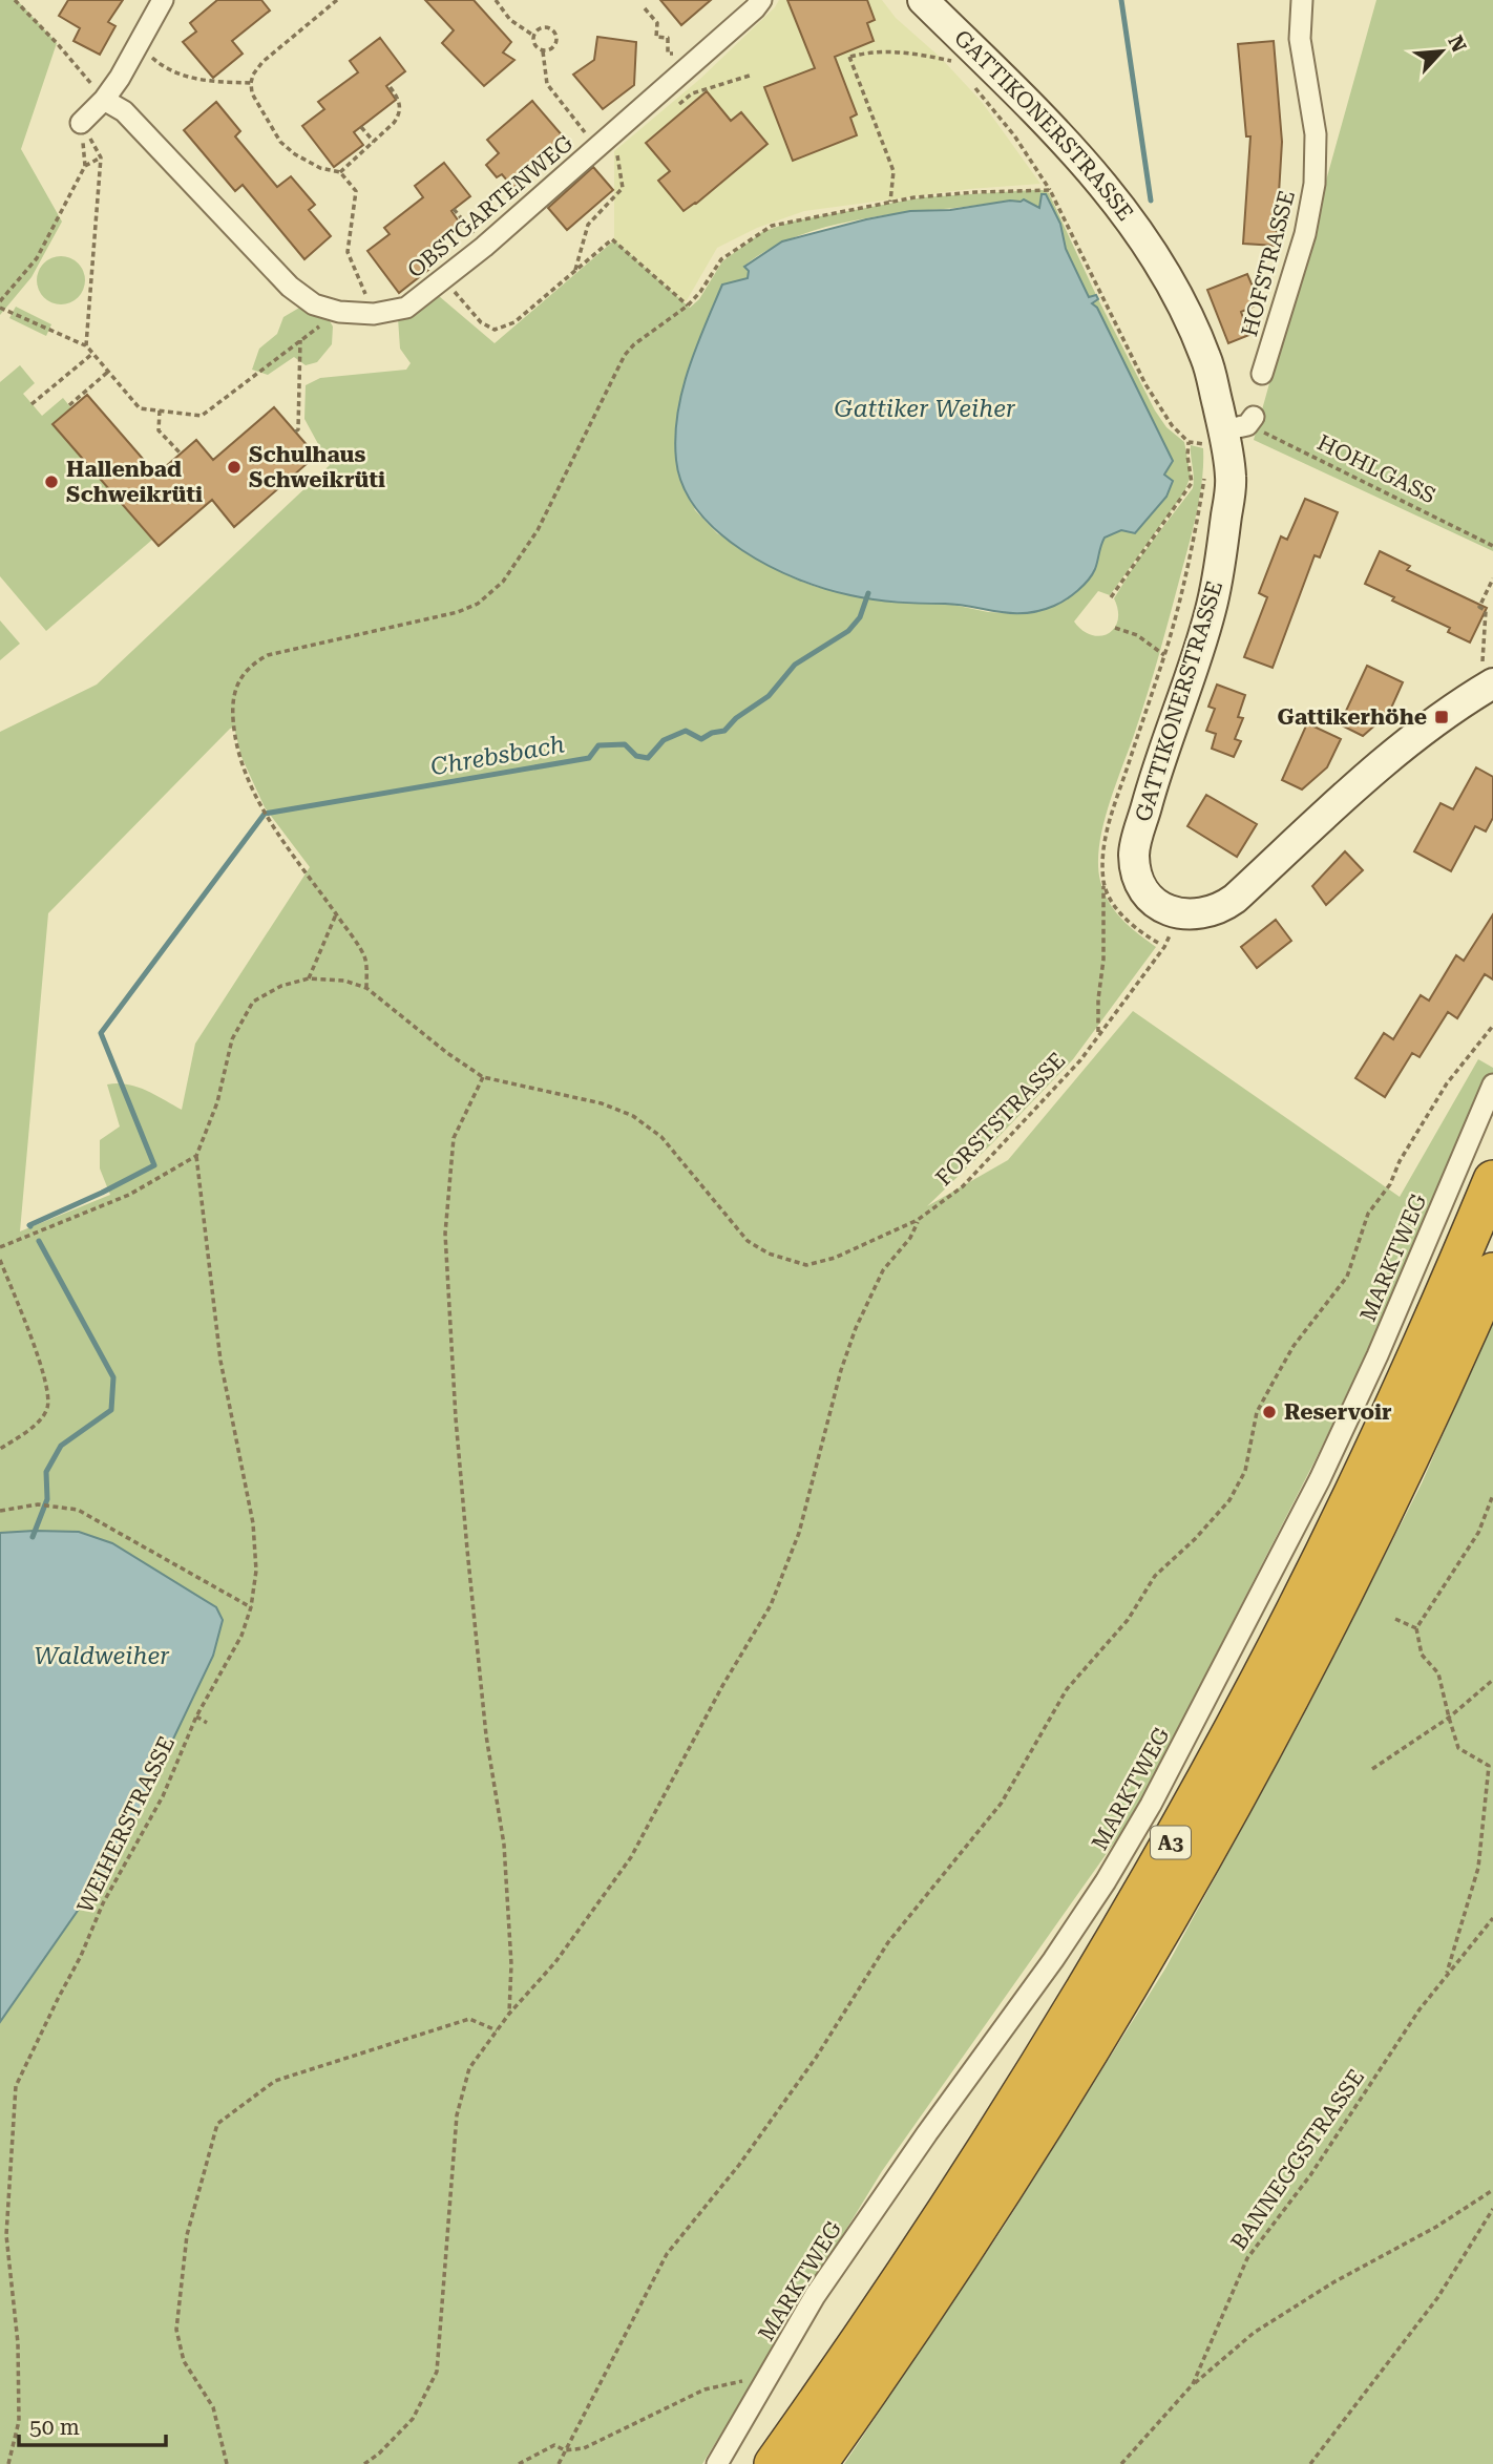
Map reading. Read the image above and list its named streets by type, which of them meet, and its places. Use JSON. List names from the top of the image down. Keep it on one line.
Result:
{"streets":{"highway":["A3"],"main road":["GATTIKONERSTRASSE"],"street":["OBSTGARTENWEG","HOFSTRASSE","MARKTWEG"],"path":["HOHLGASS","FORSTSTRASSE","WEIHERSTRASSE","BANNEGGSTRASSE"]},"crossings":[["GATTIKONERSTRASSE","FORSTSTRASSE"],["FORSTSTRASSE","WEIHERSTRASSE"]],"water":["Gattiker Weiher","Chrebsbach","Waldweiher"],"places":{"other":["Schulhaus Schweikrüti","Hallenbad Schweikrüti","Reservoir"],"transit":["Gattikerhöhe"]},"scale_bar":"50 m","north":"top right"}
